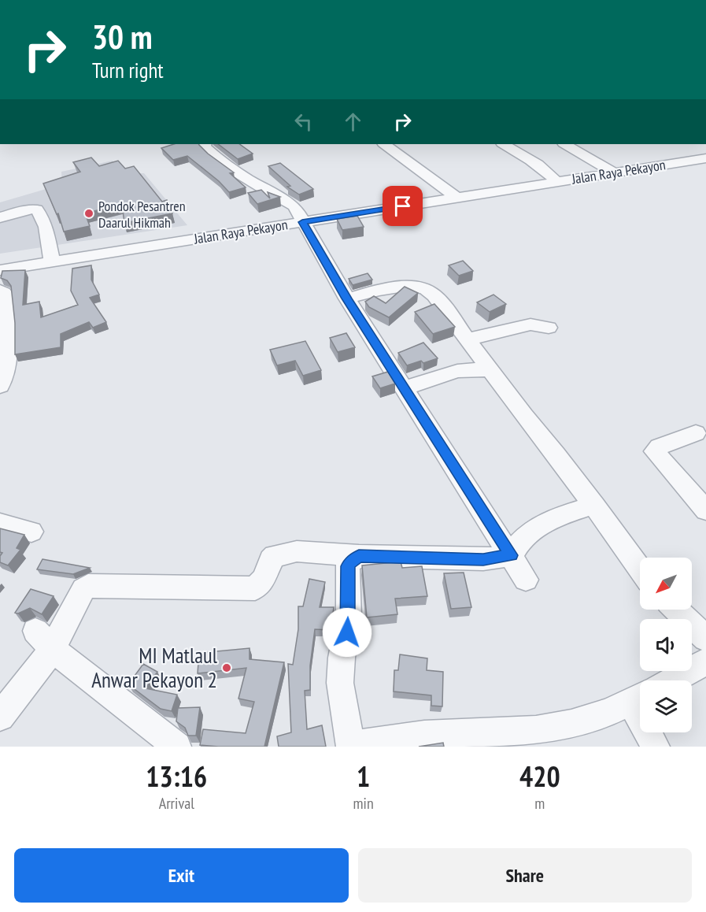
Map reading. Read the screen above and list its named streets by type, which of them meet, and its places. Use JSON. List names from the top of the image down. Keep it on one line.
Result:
{"streets":{"street":["Jalan Raya Pekayon"]},"places":["Pondok Pesantren Daarul Hikmah","MI Matlaul Anwar Pekayon 2"],"north":"bottom left","page":{"turn":["30 m","Turn right"],"eta":["13:16","Arrival","1","min","420","m"],"buttons":["Exit","Share"]}}
